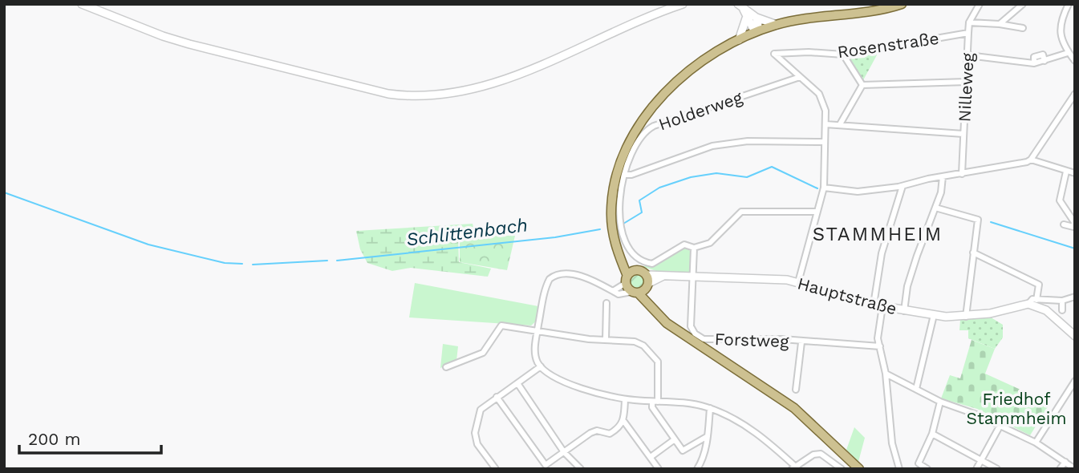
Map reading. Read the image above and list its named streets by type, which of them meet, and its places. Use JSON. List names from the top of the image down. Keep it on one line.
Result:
{"streets":{"street":["Rosenstraße","Nilleweg","Holderweg","Hauptstraße","Forstweg"]},"crossings":[["Rosenstraße","Nilleweg"],["Rosenstraße","Holderweg"],["Holderweg","Forstweg"],["Hauptstraße","Forstweg"]],"districts":["STAMMHEIM"],"water":["Schlittenbach"],"parks":["Friedhof Stammheim"],"scale_bar":"200 m"}
